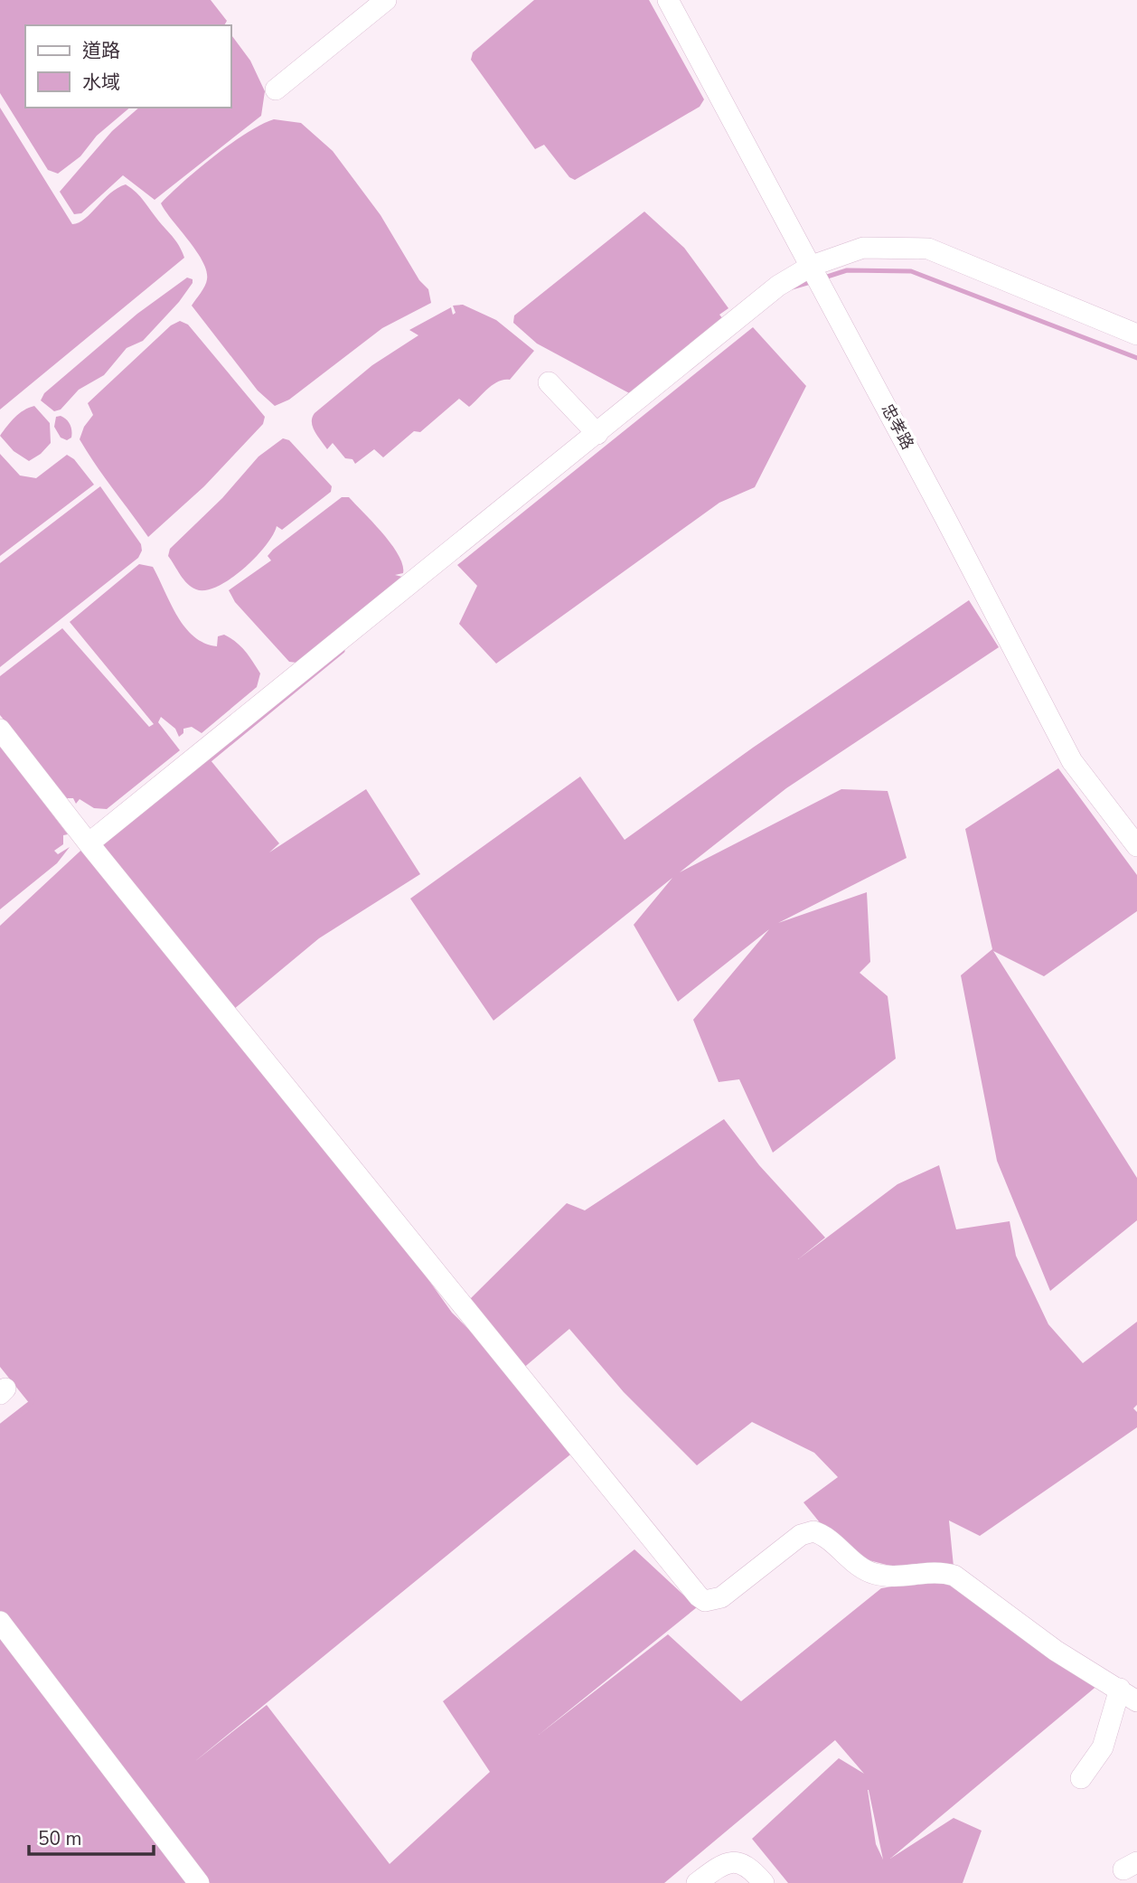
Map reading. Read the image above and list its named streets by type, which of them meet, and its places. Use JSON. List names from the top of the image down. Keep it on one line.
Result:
{"streets":{"street":["忠孝路"]},"legend":["道路","水域"],"scale_bar":"50 m"}
